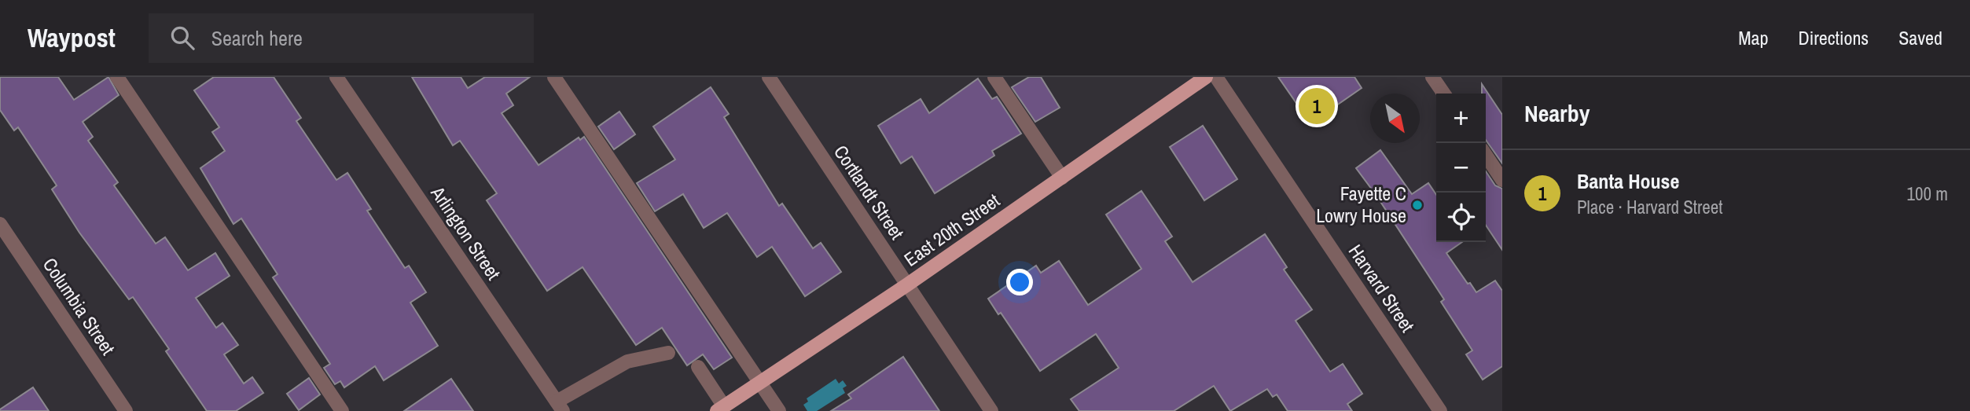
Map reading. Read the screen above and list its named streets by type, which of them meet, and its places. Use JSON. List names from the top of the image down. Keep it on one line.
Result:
{"streets":{"main road":["East 20th Street"],"street":["Cortlandt Street","Arlington Street","Harvard Street","Columbia Street"]},"crossings":[["Cortlandt Street","East 20th Street"]],"places":["Fayette C Lowry House"],"north":"bottom right","page":{"header":"Waypost","search":"Search here","nav":["Map","Directions","Saved"],"heading":"Nearby","pins":"1","map_buttons":["+","−"],"list":[{"mark":"1","name":"Banta House","note":"Place · Harvard Street","value":"100 m"}]}}
